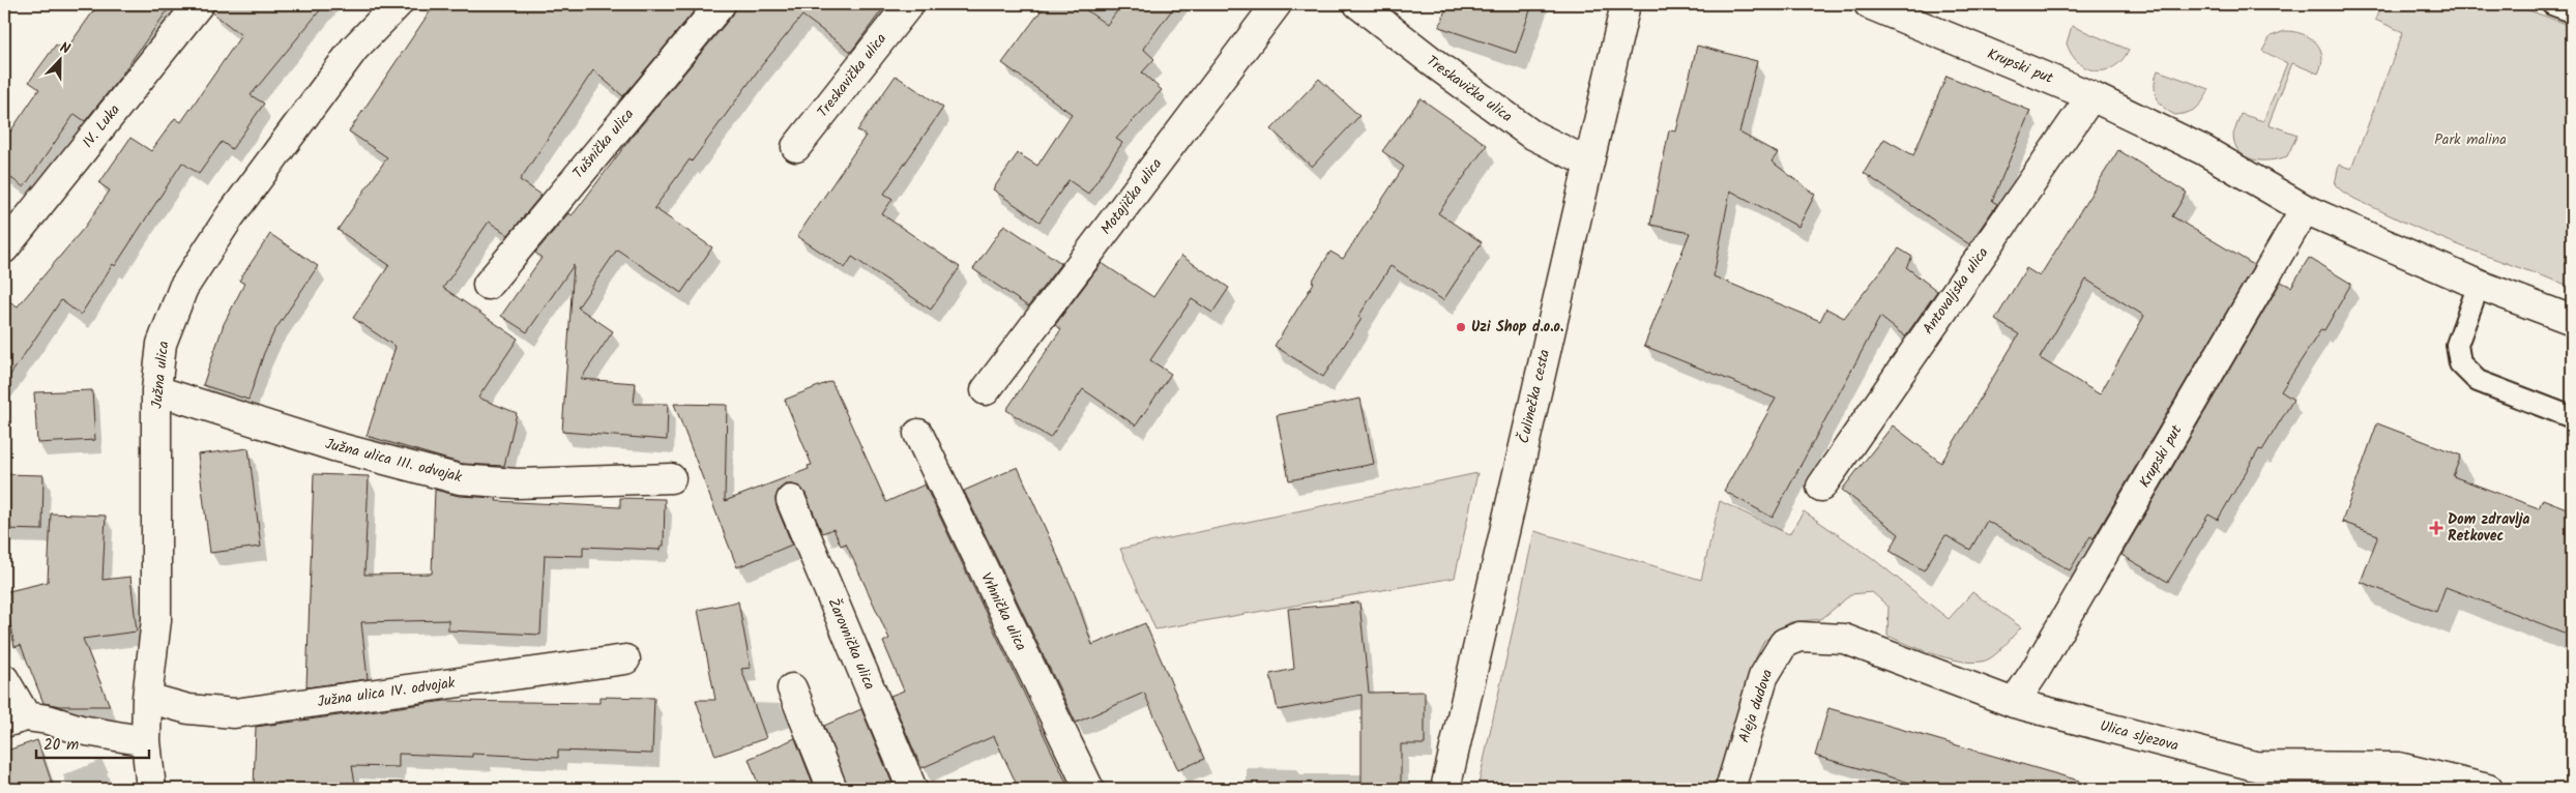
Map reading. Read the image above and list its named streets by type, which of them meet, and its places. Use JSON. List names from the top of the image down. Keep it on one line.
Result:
{"streets":{"street":["Krupski put","Treskavička ulica","IV. Luka","Tušnička ulica","Motajička ulica","Antovaljska ulica","Južna ulica","Čulinečka cesta","Južna ulica III. odvojak","Vrhnička ulica","Žarovnička ulica","Južna ulica IV. odvojak","Aleja dudova","Ulica sljezova"]},"crossings":[["Krupski put","Antovaljska ulica"],["Krupski put","Ulica sljezova"],["Treskavička ulica","Čulinečka cesta"],["Južna ulica","Južna ulica III. odvojak"],["Južna ulica","Južna ulica IV. odvojak"],["Aleja dudova","Ulica sljezova"]],"parks":["Park malina"],"places":{"other":["Uzi Shop d.o.o."],"health":["Dom zdravlja Retkovec"]},"scale_bar":"20 m","north":"top"}
